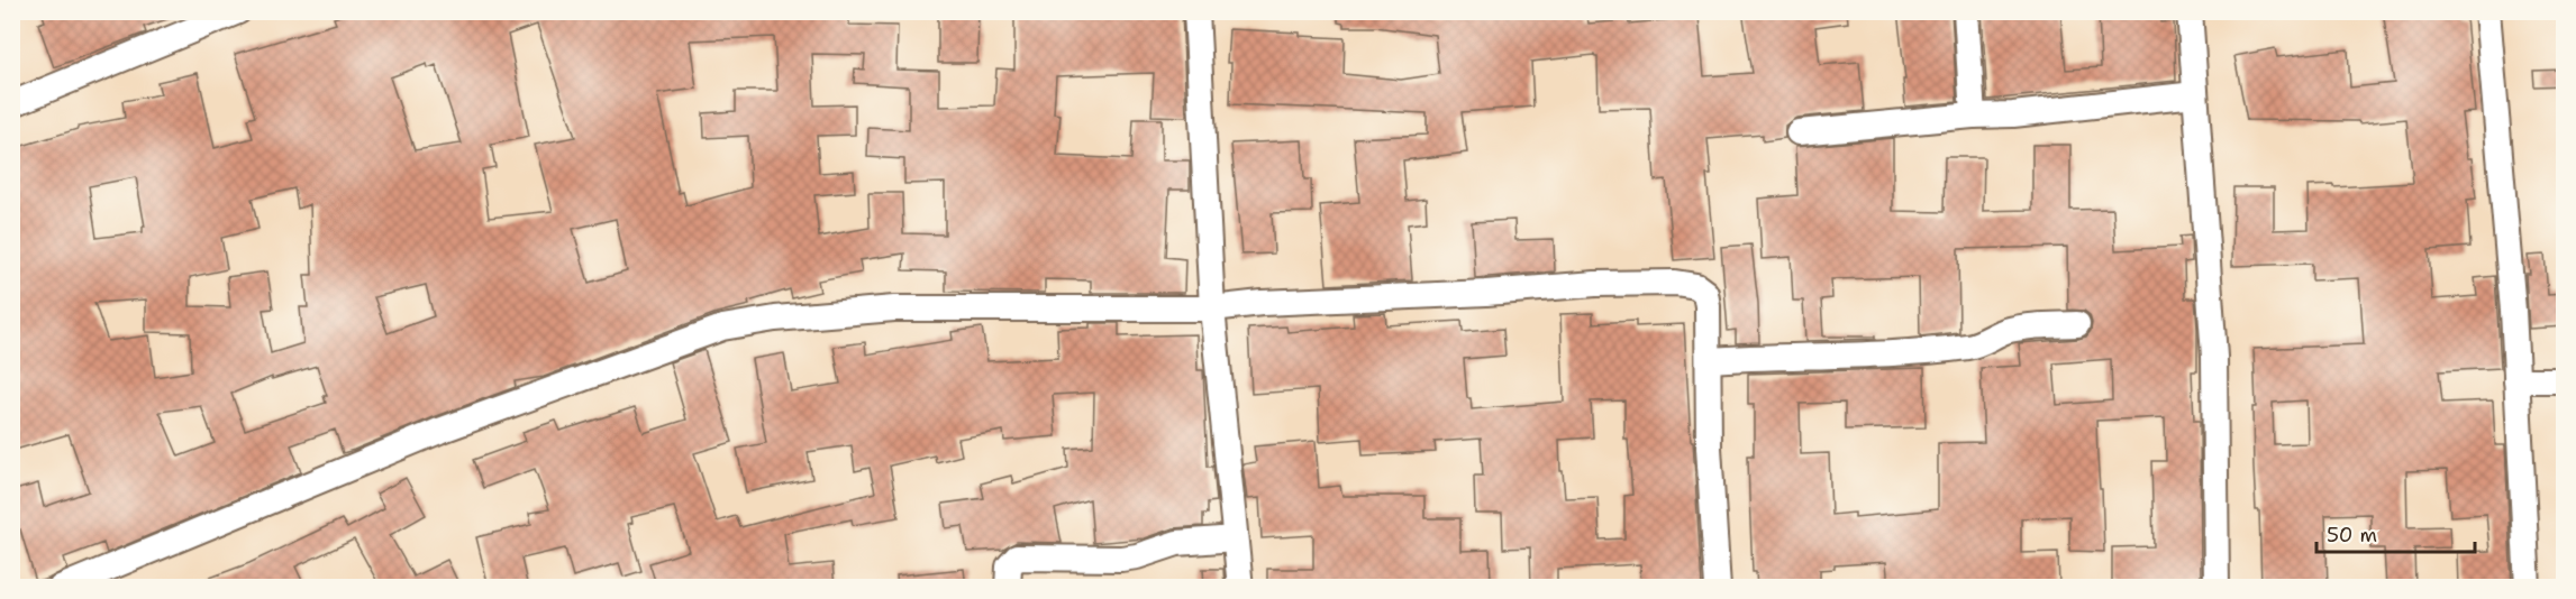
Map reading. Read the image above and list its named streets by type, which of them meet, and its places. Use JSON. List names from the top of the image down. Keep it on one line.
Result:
{"scale_bar":"50 m"}
